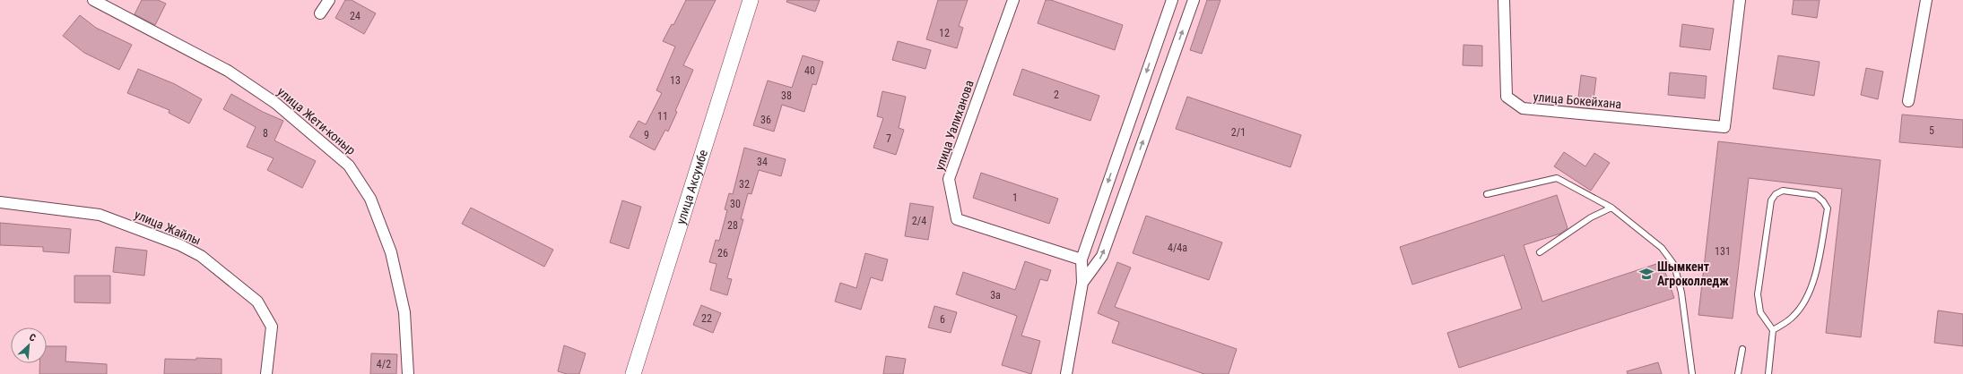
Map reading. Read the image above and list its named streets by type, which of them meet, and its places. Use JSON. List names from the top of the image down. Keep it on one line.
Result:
{"streets":{"main road":["улица Аксумбе"],"street":["улица Бокейхана","улица Жети-коныр","улица Уалиханова","улица Жайлы"]},"places":{"school or university":["Шымкент Агроколледж"]},"house_numbers":["24","12","40","13","2","38","11","36","5","2/1","8","9","7","34","32","1","30","2/4","28","4/4а","131","26","3а","22","6","4/2"],"north":"top right"}
